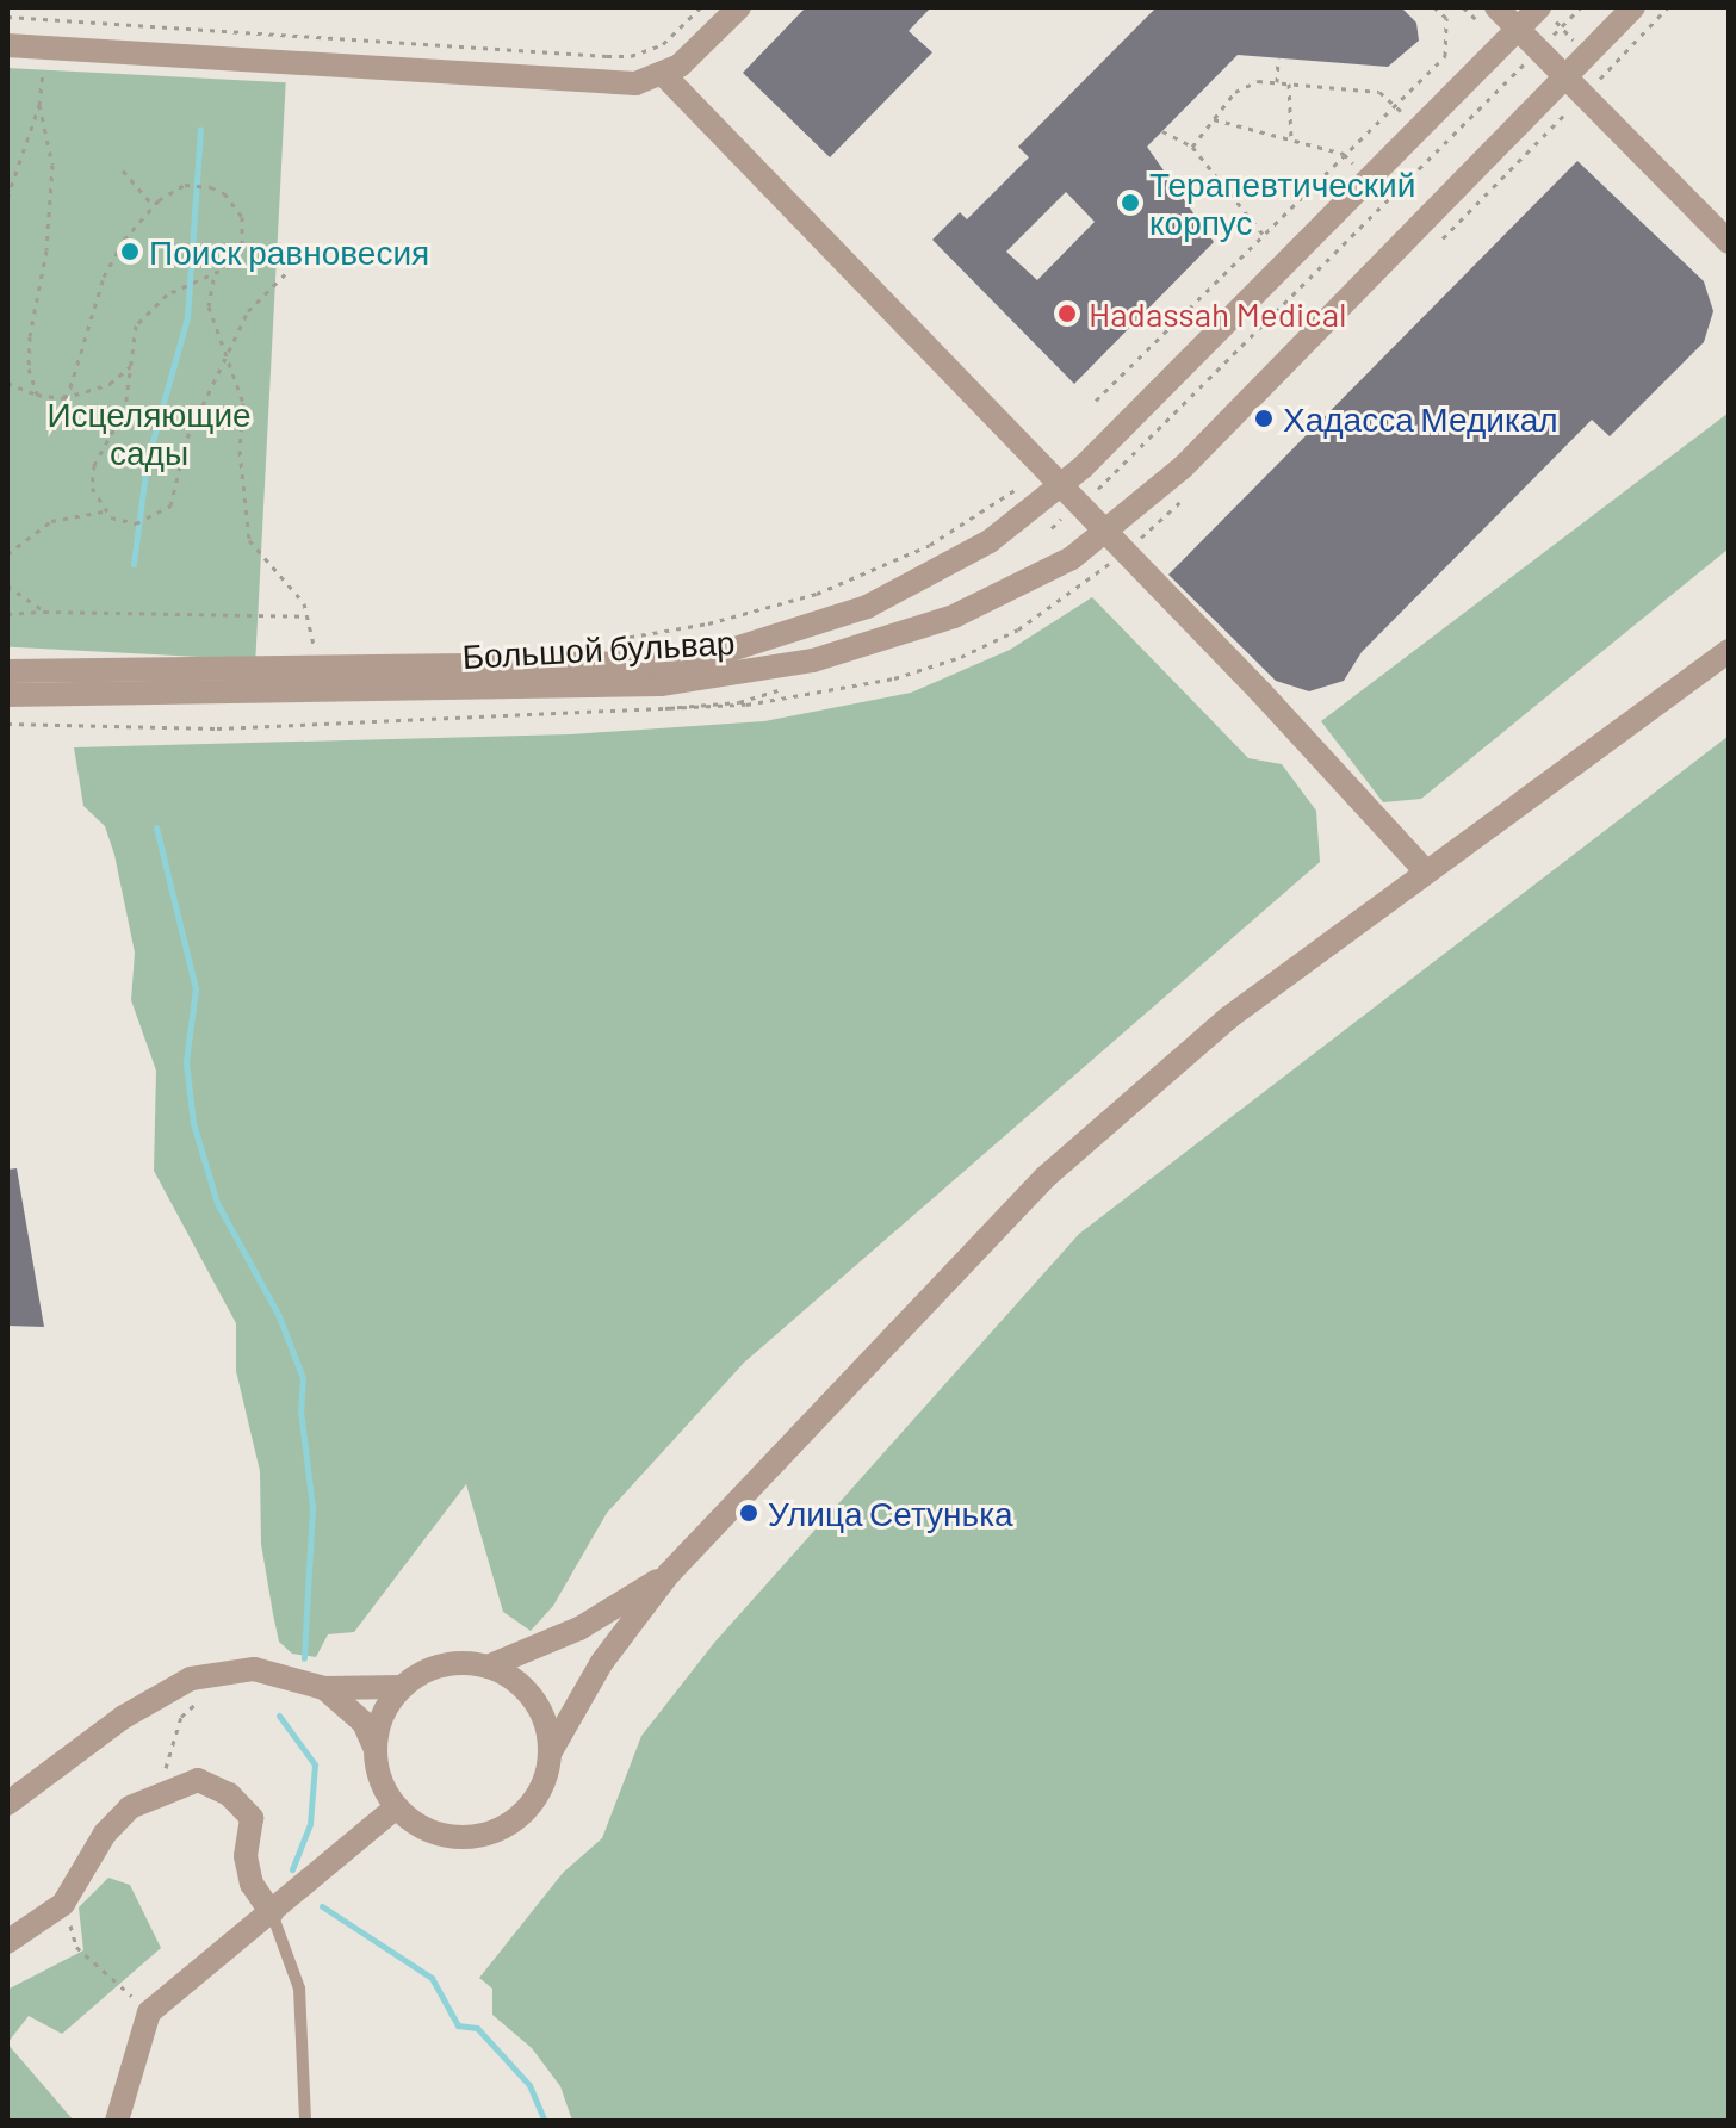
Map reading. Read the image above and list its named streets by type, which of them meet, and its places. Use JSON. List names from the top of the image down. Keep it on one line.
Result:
{"streets":{"street":["Большой бульвар"]},"parks":["Исцеляющие сады"],"places":["Терапевтический корпус","Поиск равновесия","Hadassah Medical","Хадасса Медикал","Улица Сетунька"]}
